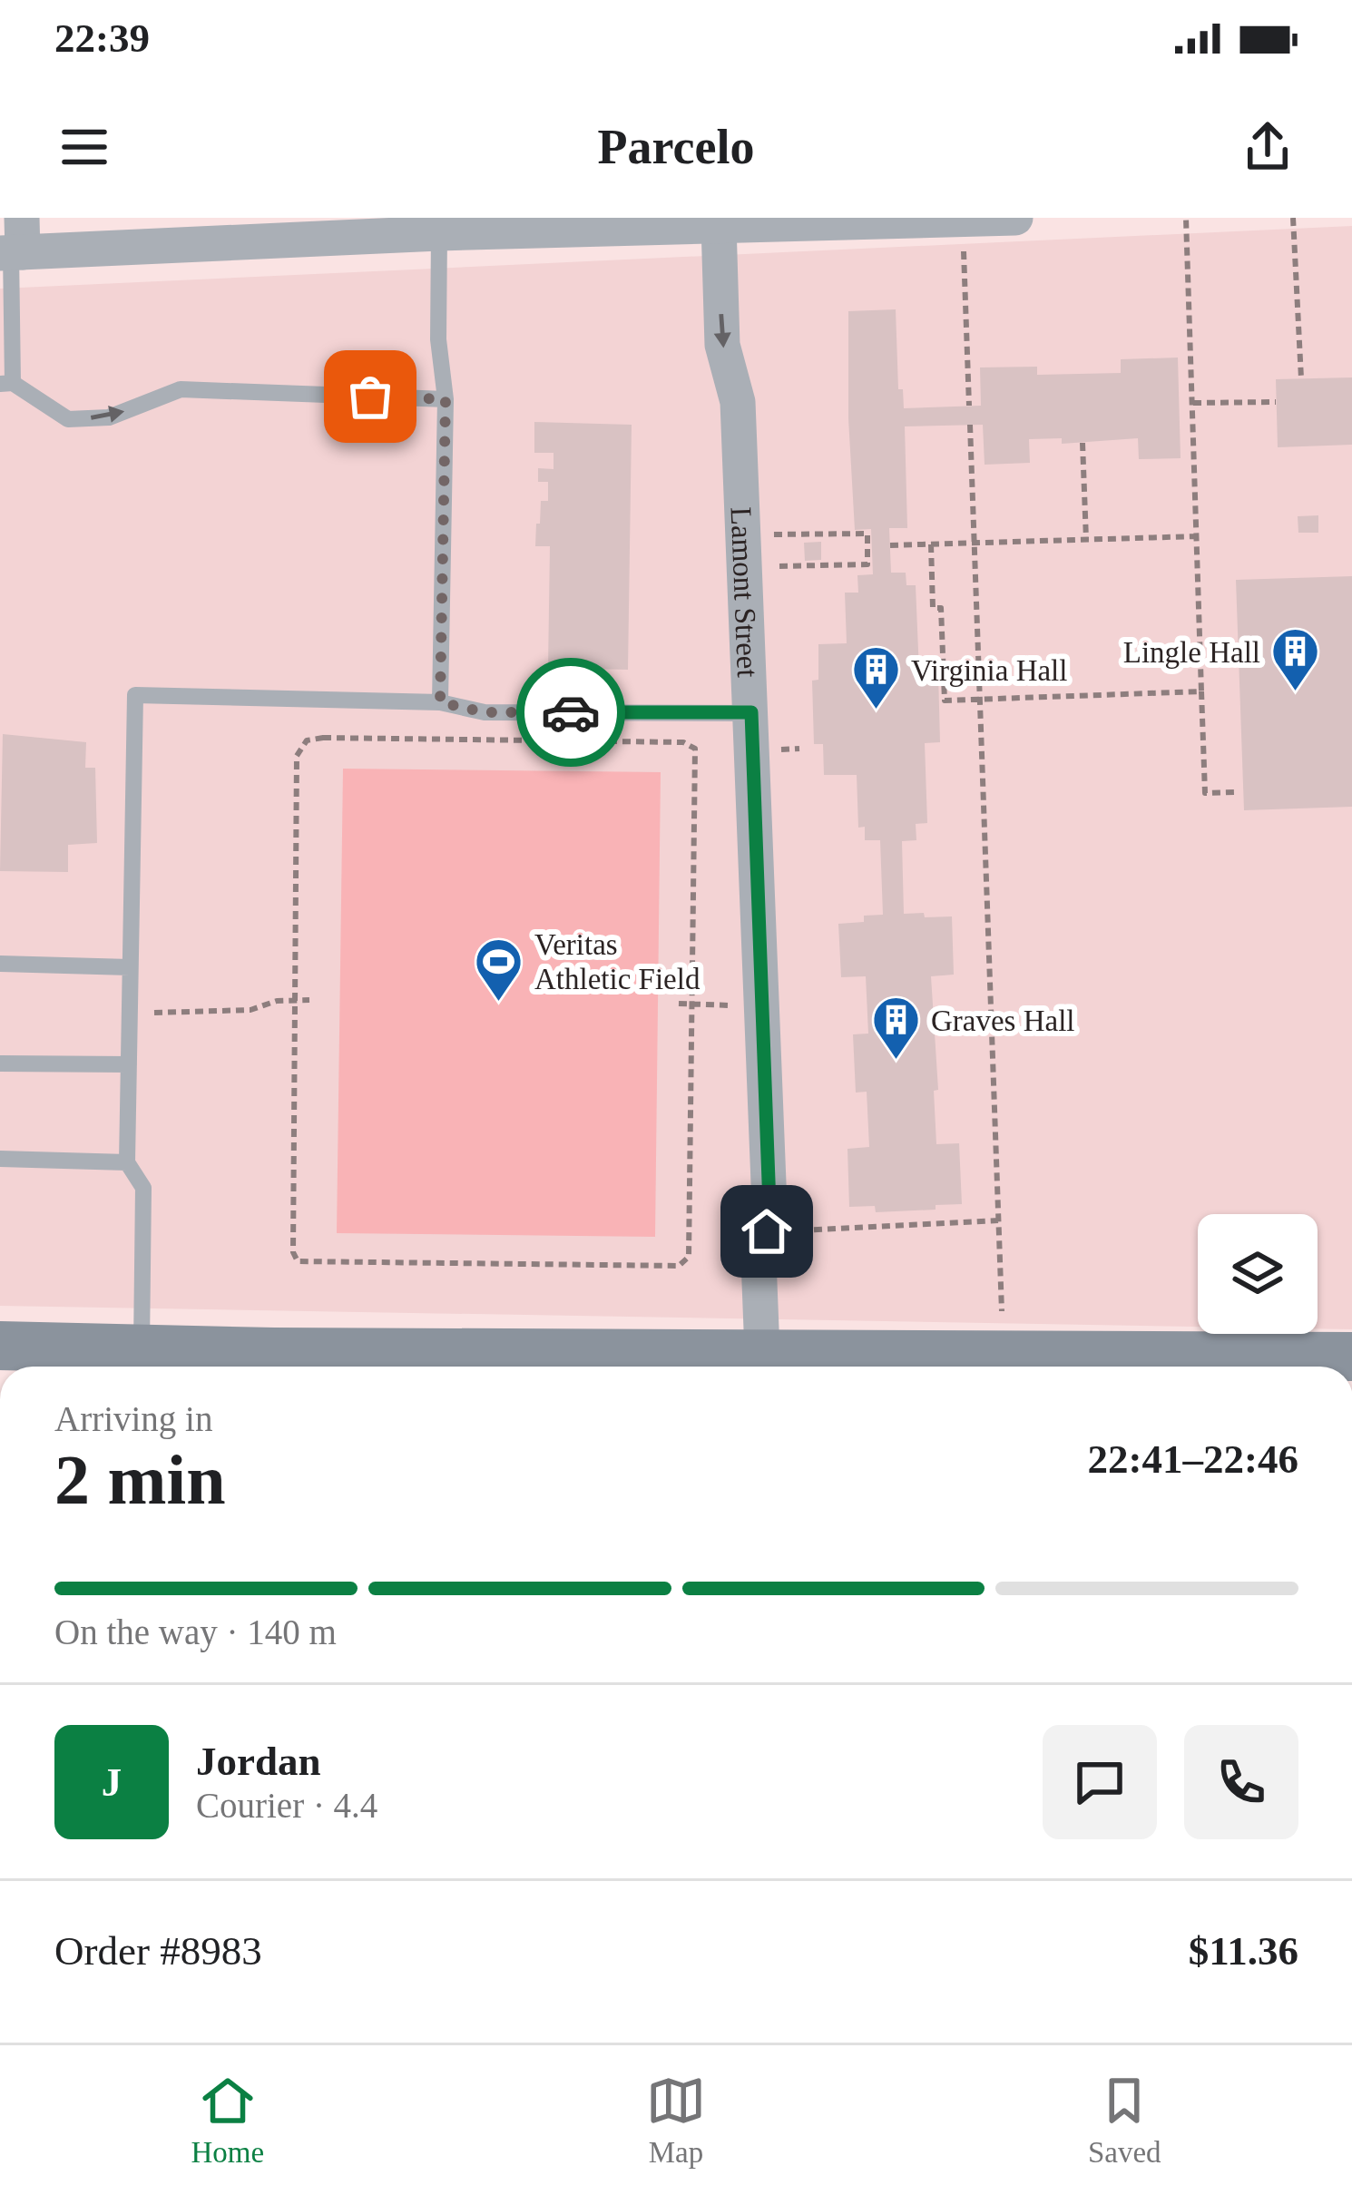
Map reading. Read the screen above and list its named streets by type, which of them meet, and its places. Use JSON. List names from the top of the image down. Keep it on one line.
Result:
{"streets":{"street":["Lamont Street"]},"places":{"building":["Lingle Hall","Virginia Hall","Graves Hall"],"sports":["Veritas Athletic Field"]},"page":{"status":"22:39","header":"Parcelo","heading":["2 min","Arriving in","22:41–22:46"],"panel":["Jordan","Courier · 4.4","Order #8983","$11.36"],"bar":"On the way · 140 m","round":"J","tabs":["Home","Map","Saved"]}}
